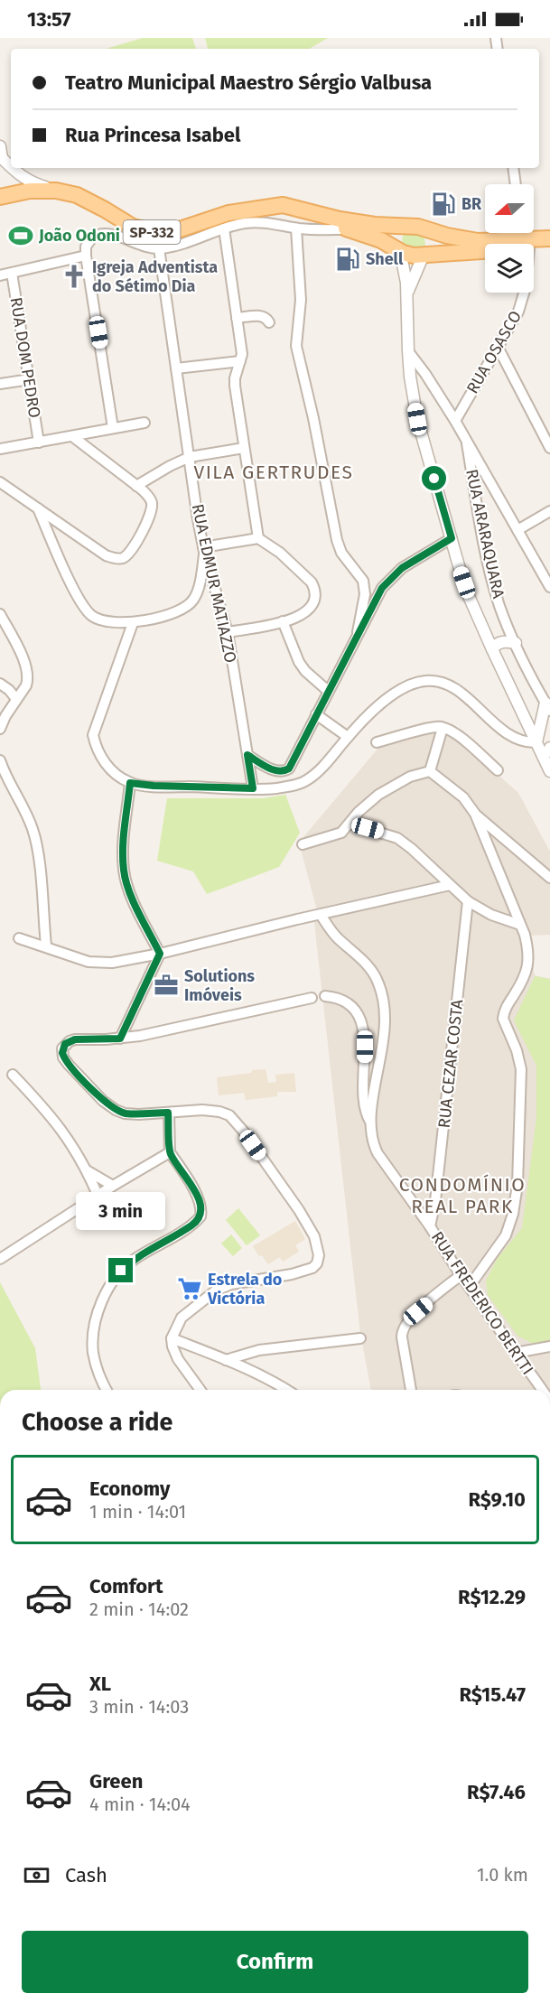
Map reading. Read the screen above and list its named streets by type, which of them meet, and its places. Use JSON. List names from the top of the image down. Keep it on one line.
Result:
{"streets":{"main road":["SP-332"],"street":["RUA OSASCO","RUA DOM PEDRO","RUA ARARAQUARA","RUA EDMUR MATIAZZO","RUA CEZAR COSTA","RUA FREDERICO BERTTI"]},"crossings":[["SP-332","RUA OSASCO"],["RUA CEZAR COSTA","RUA FREDERICO BERTTI"]],"districts":["VILA GERTRUDES","CONDOMÍNIO REAL PARK"],"places":{"fuel station":["BR","Shell"],"sports":["João Odoni"],"church":["Igreja Adventista do Sétimo Dia"],"office":["Solutions Imóveis"],"supermarket":["Estrela do Victória"]},"north":"left","page":{"status":"13:57","banner":["Teatro Municipal Maestro Sérgio Valbusa","Rua Princesa Isabel"],"bubble":"3 min","heading":"Choose a ride","list":[{"name":"Economy","note":"1 min · 14:01","value":"R$9.10"},{"name":"Comfort","note":"2 min · 14:02","value":"R$12.29"},{"name":"XL","note":"3 min · 14:03","value":"R$15.47"},{"name":"Green","note":"4 min · 14:04","value":"R$7.46"}],"pay":["Cash","1.0 km"],"buttons":"Confirm"}}
